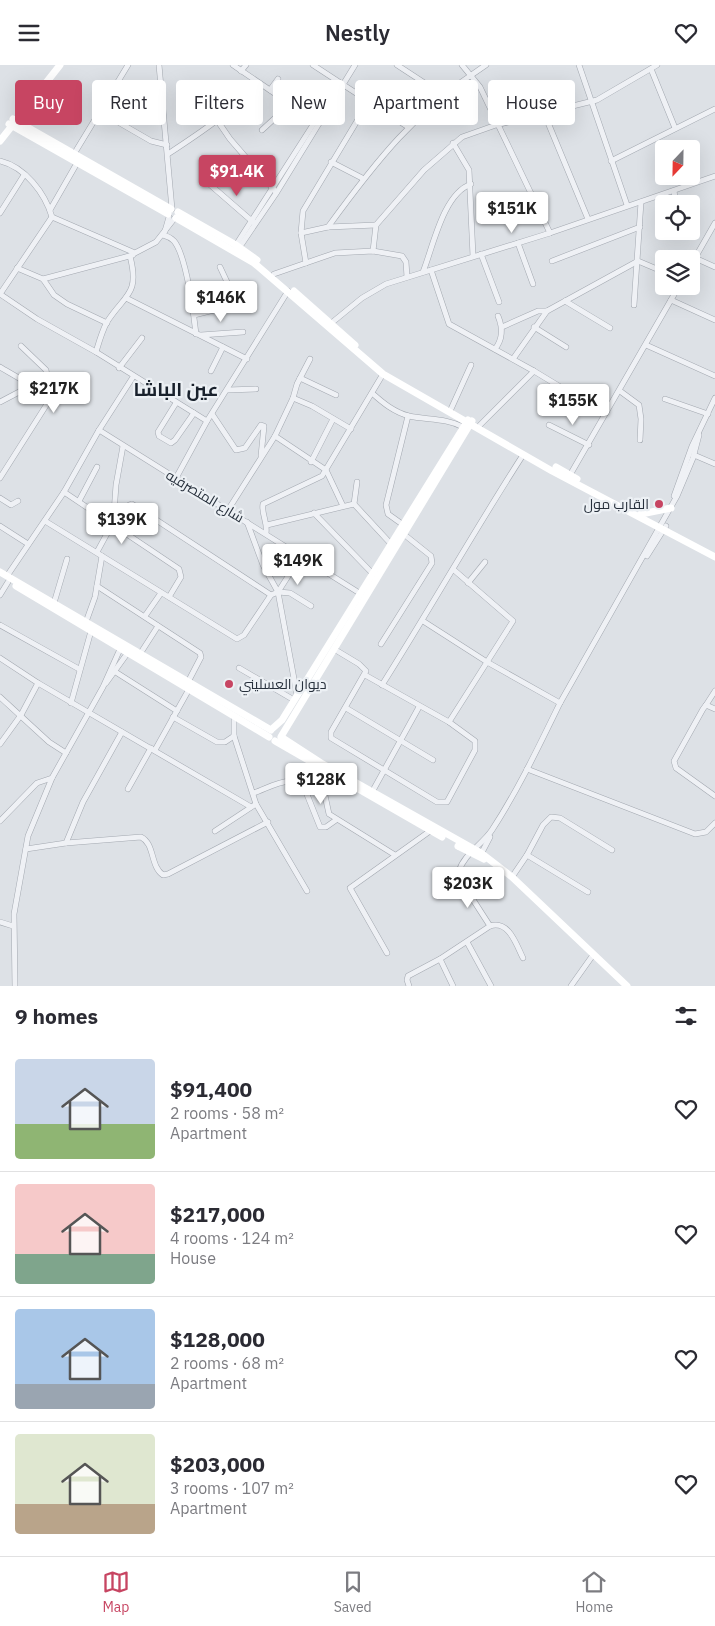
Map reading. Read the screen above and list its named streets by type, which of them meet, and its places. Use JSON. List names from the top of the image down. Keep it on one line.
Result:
{"streets":{"street":["شارع المتصرفيه"]},"districts":["عين الباشا"],"places":["القارب مول","ديوان العسليني"],"north":"bottom","page":{"header":"Nestly","chip":["Buy","Rent","Filters","New","Apartment","House"],"price":["$91.4K","$151K","$146K","$217K","$155K","$139K","$149K","$128K","$203K"],"heading":"9 homes","list":[{"name":"$91,400","note":"2 rooms · 58 m² · Apartment"},{"name":"$217,000","note":"4 rooms · 124 m² · House"},{"name":"$128,000","note":"2 rooms · 68 m² · Apartment"},{"name":"$203,000","note":"3 rooms · 107 m² · Apartment"}],"tabs":["Map","Saved","Home"]}}
